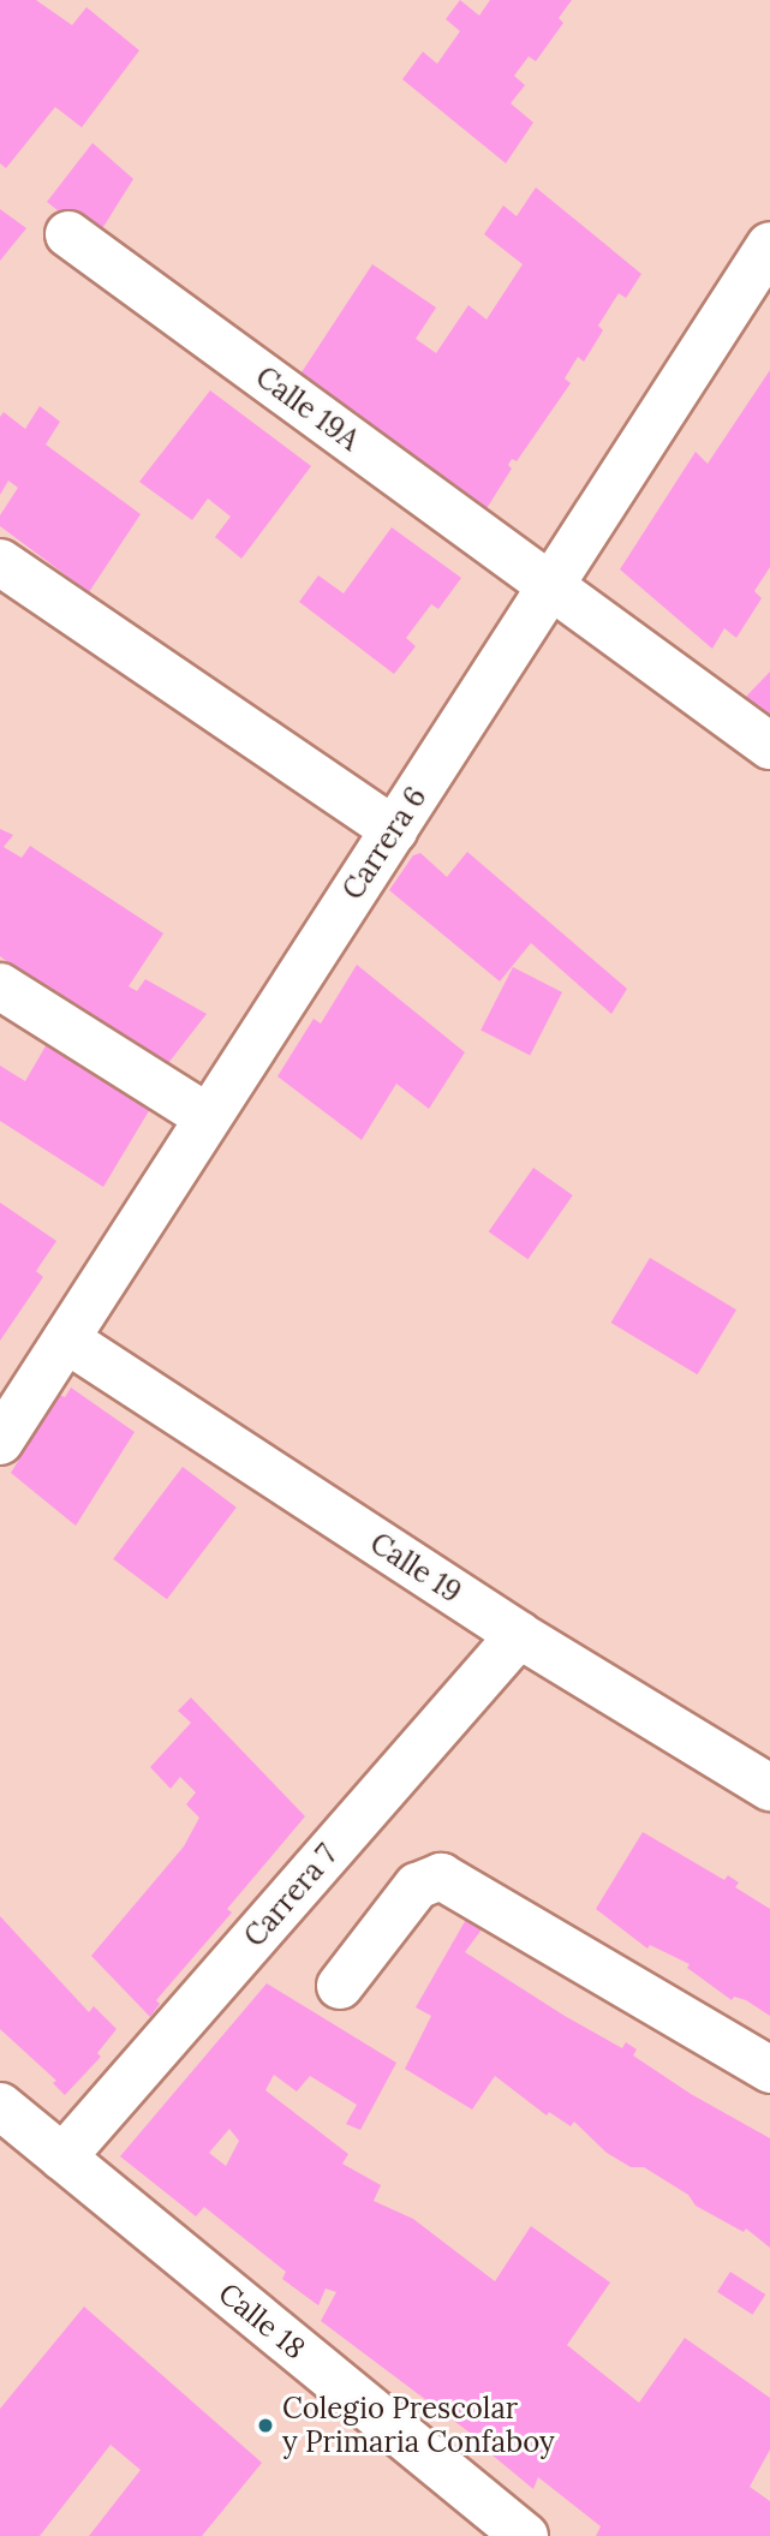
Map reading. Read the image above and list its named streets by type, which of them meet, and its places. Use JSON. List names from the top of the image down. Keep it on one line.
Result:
{"streets":{"street":["Calle 19A","Carrera 6","Calle 19","Carrera 7","Calle 18"]},"crossings":[["Calle 19A","Carrera 6"],["Carrera 6","Calle 19"],["Calle 19","Carrera 7"],["Carrera 7","Calle 18"]],"places":["Colegio Prescolar y Primaria Confaboy"]}
